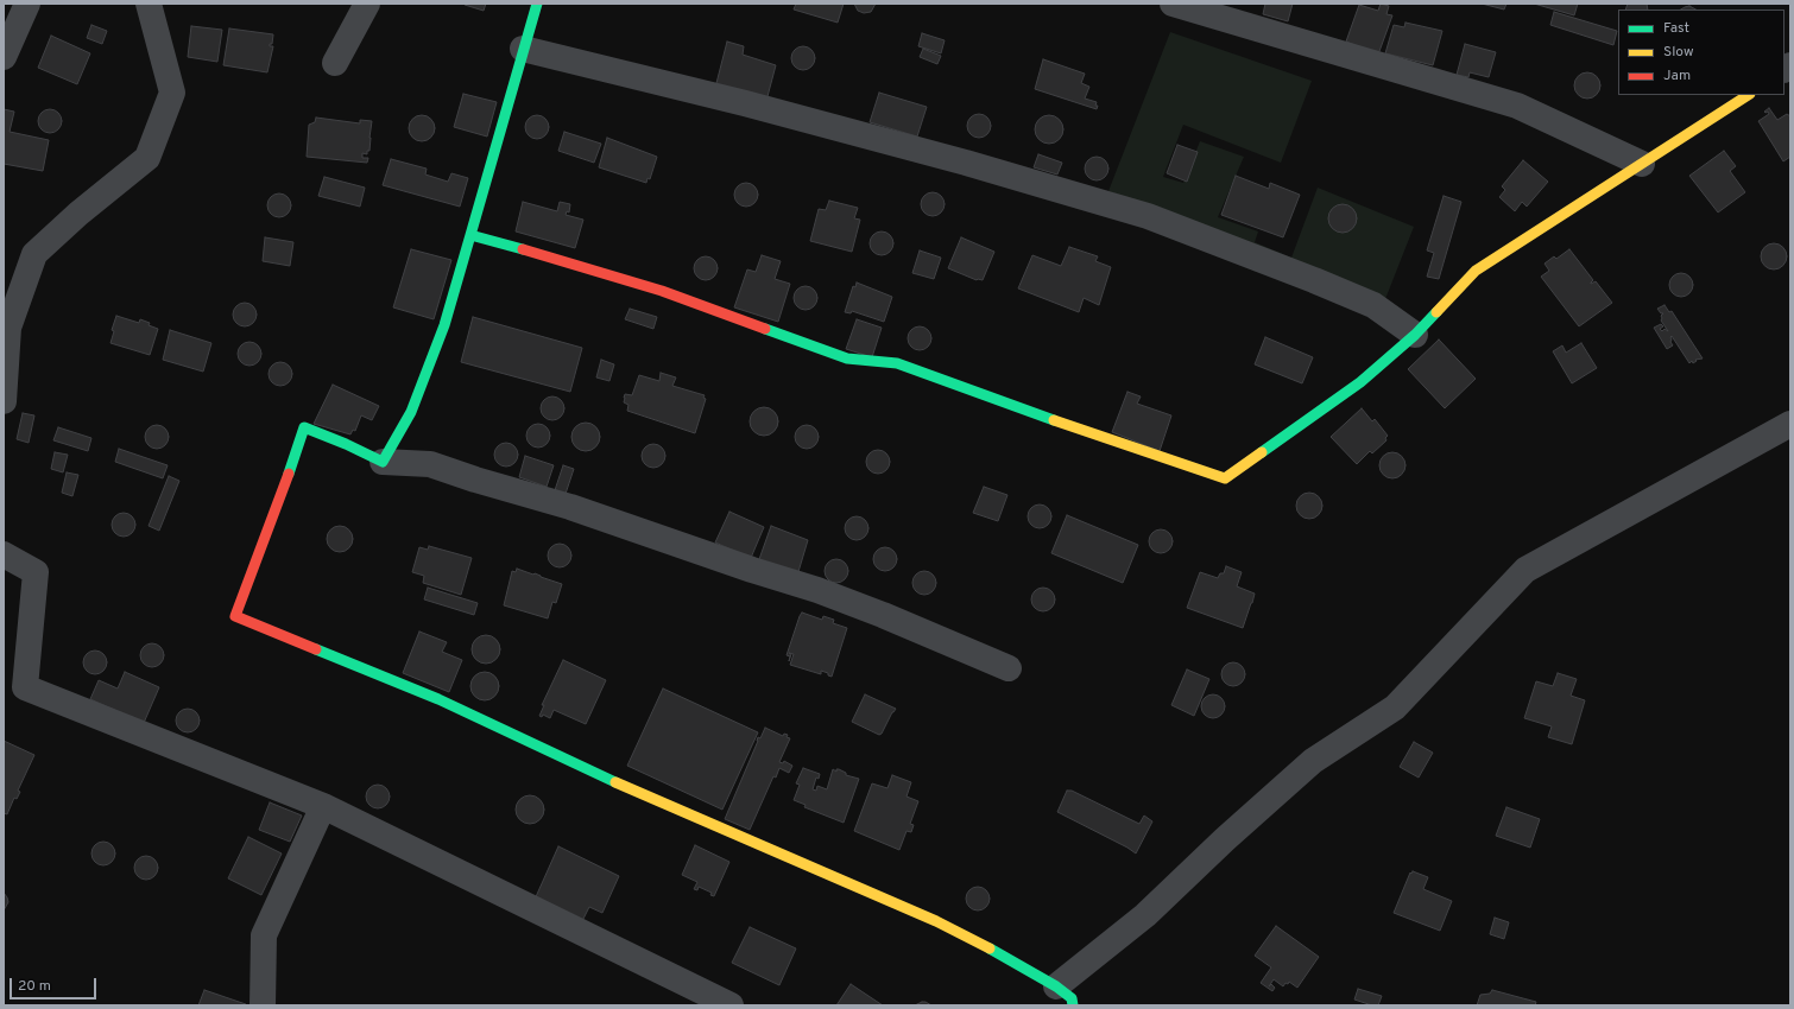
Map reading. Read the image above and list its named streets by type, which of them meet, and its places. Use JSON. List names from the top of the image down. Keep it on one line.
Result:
{"legend":["Fast","Slow","Jam"],"scale_bar":"20 m"}
